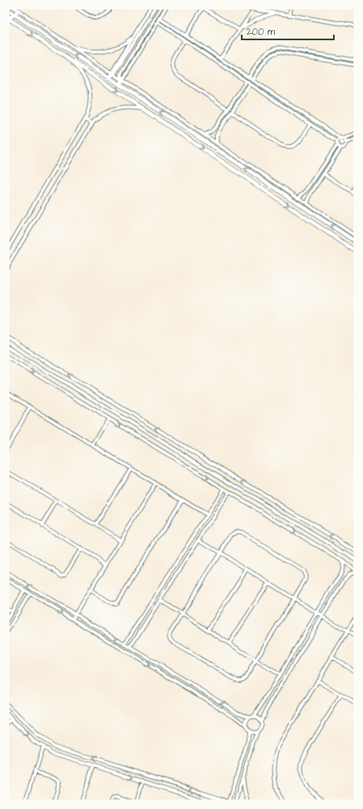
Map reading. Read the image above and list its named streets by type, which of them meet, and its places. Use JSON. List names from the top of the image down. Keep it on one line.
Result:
{"scale_bar":"200 m"}
